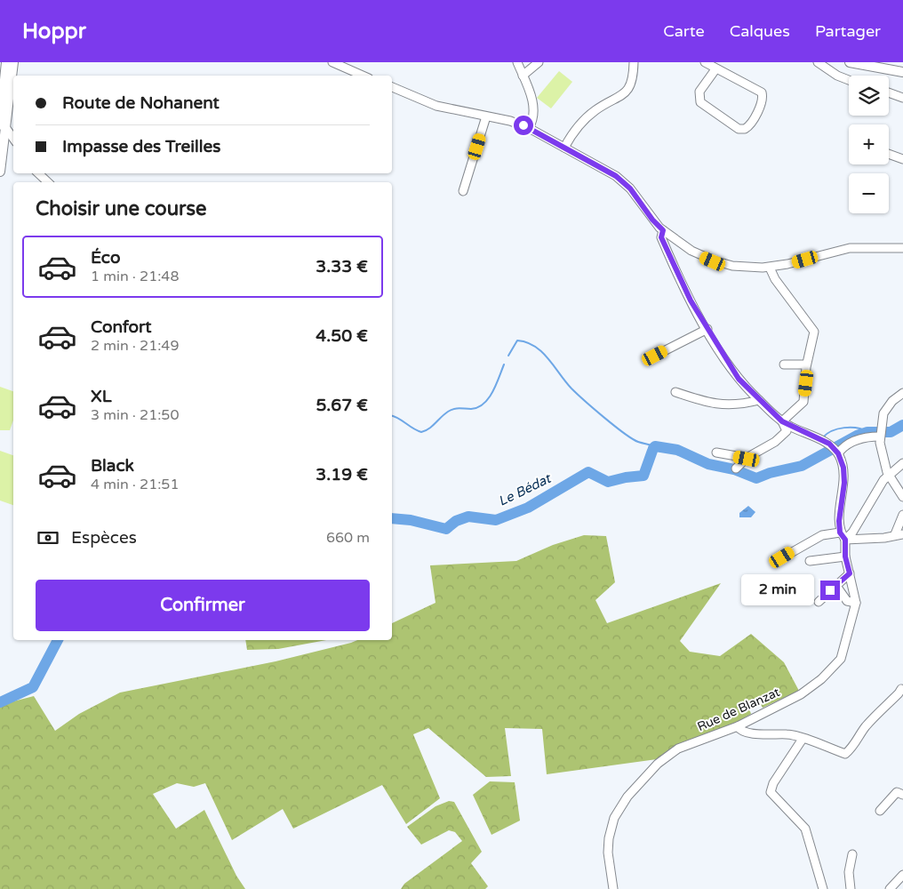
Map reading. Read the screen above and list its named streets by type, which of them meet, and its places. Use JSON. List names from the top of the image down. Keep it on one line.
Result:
{"streets":{"street":["Rue de Blanzat"]},"water":["Le Bédat"],"page":{"header":"Hoppr","nav":["Carte","Calques","Partager"],"map_buttons":["+","−"],"banner":["Route de Nohanent","Impasse des Treilles"],"heading":"Choisir une course","list":[{"name":"Éco","note":"1 min · 21:48","value":"3.33 €"},{"name":"Confort","note":"2 min · 21:49","value":"4.50 €"},{"name":"XL","note":"3 min · 21:50","value":"5.67 €"},{"name":"Black","note":"4 min · 21:51","value":"3.19 €"}],"pay":["Espèces","660 m"],"buttons":"Confirmer","bubble":"2 min"}}
